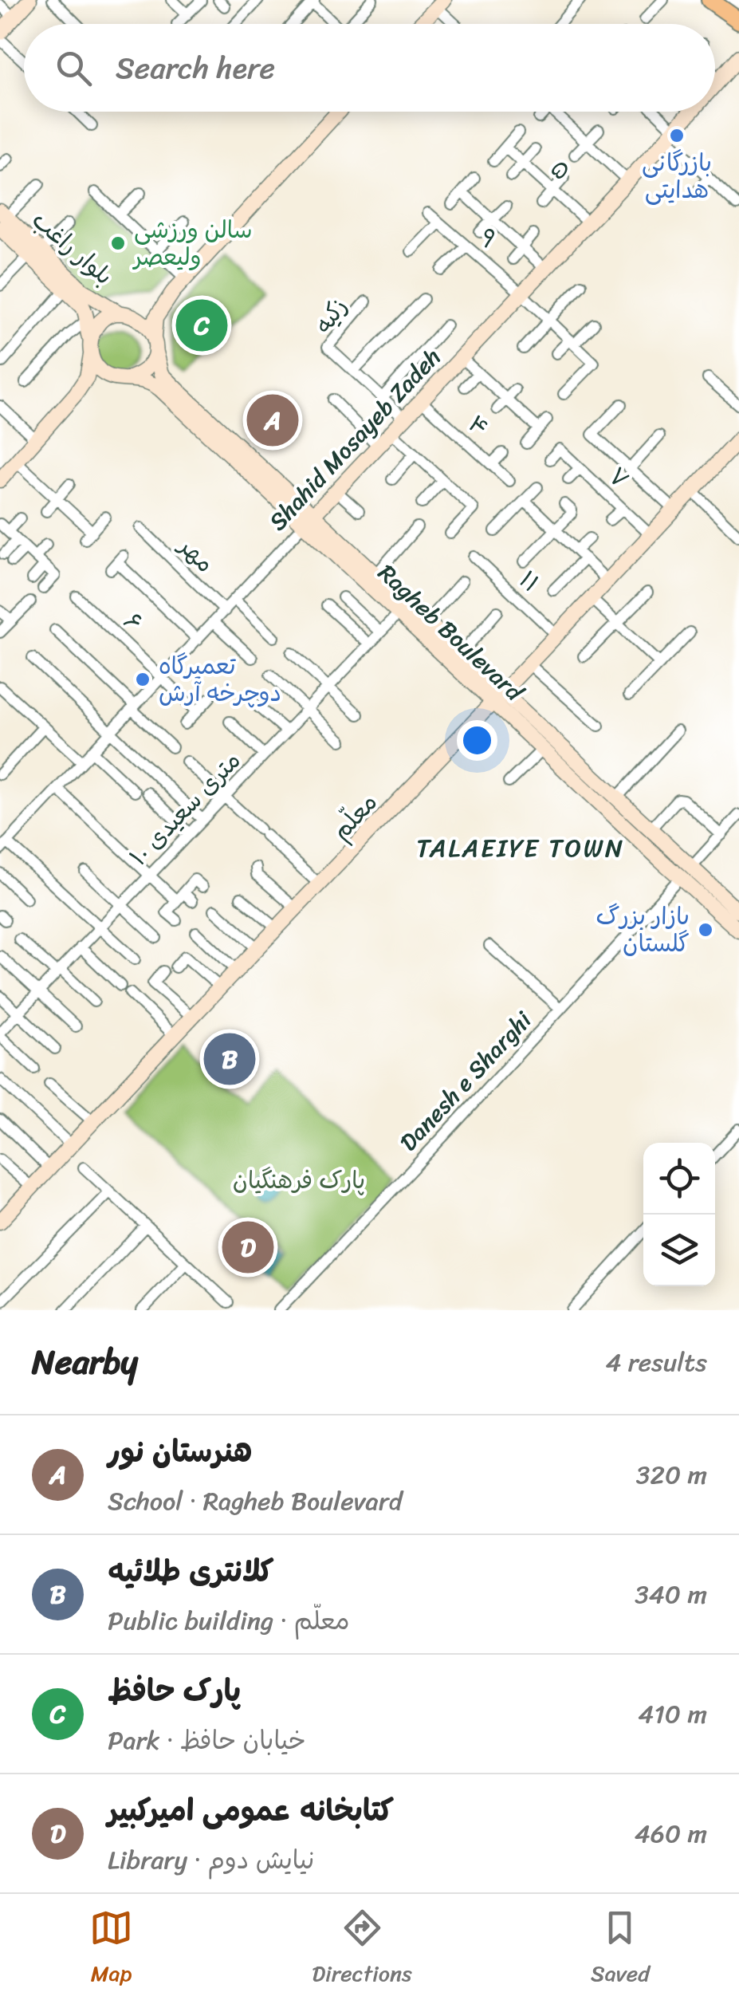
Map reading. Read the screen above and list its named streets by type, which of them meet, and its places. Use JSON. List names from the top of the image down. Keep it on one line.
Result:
{"streets":{"street":["۵","۹","بلوار راغب","زکیه","۴","Shahid Mosayeb Zadeh","۷","مهر","۱۱","۶","Ragheb Boulevard","۱۰ متری سعیدی","معلّم","Danesh e Sharghi"]},"crossings":[["۵","Shahid Mosayeb Zadeh"],["۹","Shahid Mosayeb Zadeh"],["بلوار راغب","Ragheb Boulevard"],["زکیه","Shahid Mosayeb Zadeh"],["۴","Shahid Mosayeb Zadeh"],["Shahid Mosayeb Zadeh","مهر"],["Shahid Mosayeb Zadeh","۶"],["Shahid Mosayeb Zadeh","Ragheb Boulevard"],["۷","معلّم"],["۱۱","معلّم"],["Ragheb Boulevard","۱۰ متری سعیدی"],["Ragheb Boulevard","معلّم"],["Ragheb Boulevard","Danesh e Sharghi"]],"districts":["TALAEIYE TOWN"],"parks":["پارک فرهنگیان"],"places":["بازرگانی هدایتی","سالن ورزشی ولیعصر","تعمیرگاه دوچرخه آرش","بازار بزرگ گلستان"],"page":{"search":"Search here","pins":["C","A","B","D"],"heading":["Nearby","4 results"],"list":[{"mark":"A","name":"هنرستان نور","note":"School · Ragheb Boulevard","value":"320 m"},{"mark":"B","name":"کلانتری طلائیه","note":"Public building · معلّم","value":"340 m"},{"mark":"C","name":"پارک حافظ","note":"Park · خیابان حافظ","value":"410 m"},{"mark":"D","name":"کتابخانه عمومی امیرکبیر","note":"Library · نیایش دوم","value":"460 m"}],"nav":["Map","Directions","Saved"]}}
